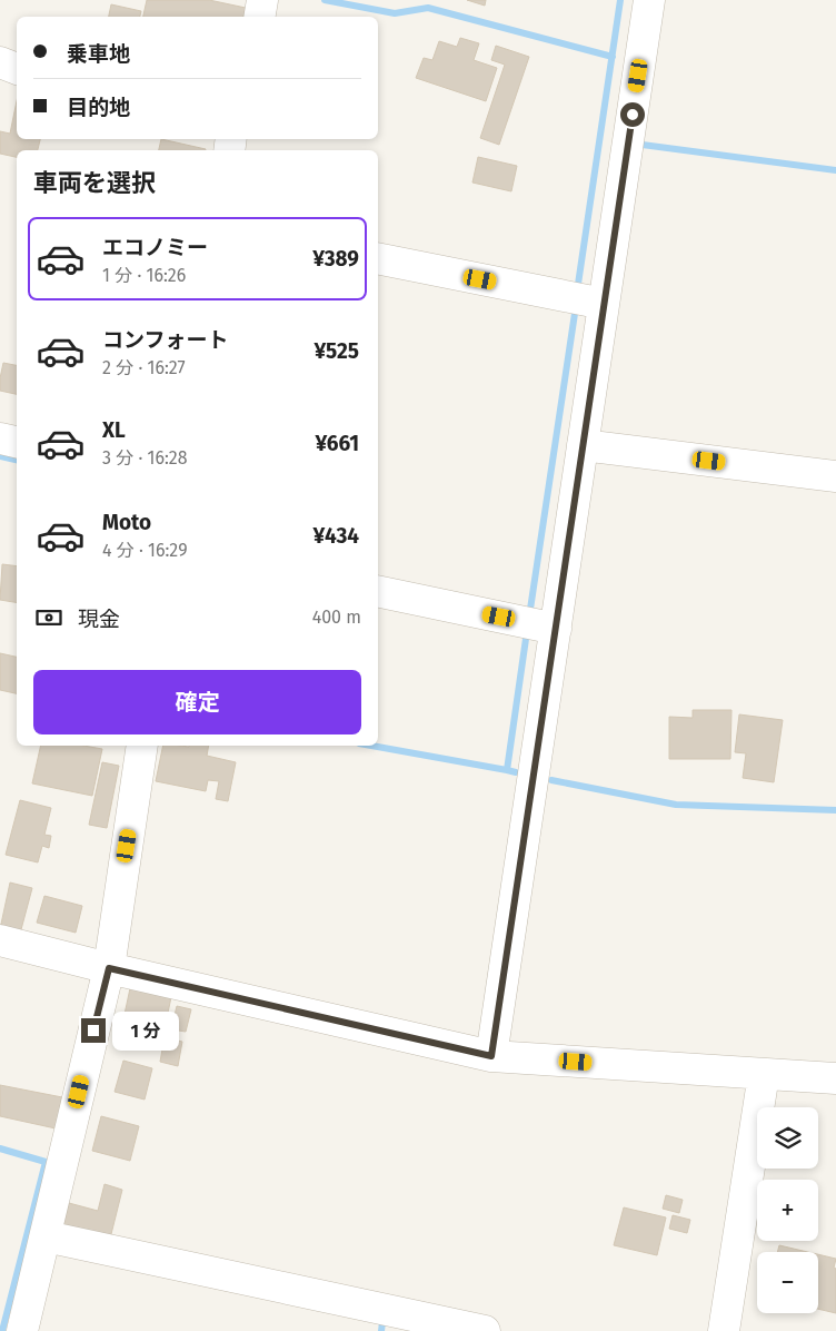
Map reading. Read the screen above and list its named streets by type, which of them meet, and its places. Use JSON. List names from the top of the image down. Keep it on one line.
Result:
{"page":{"banner":["乗車地","目的地"],"heading":"車両を選択","list":[{"name":"エコノミー","note":"1 分 · 16:26","value":"¥389"},{"name":"コンフォート","note":"2 分 · 16:27","value":"¥525"},{"name":"XL","note":"3 分 · 16:28","value":"¥661"},{"name":"Moto","note":"4 分 · 16:29","value":"¥434"}],"pay":["現金","400 m"],"buttons":"確定","bubble":"1 分","map_buttons":["+","−"]}}
